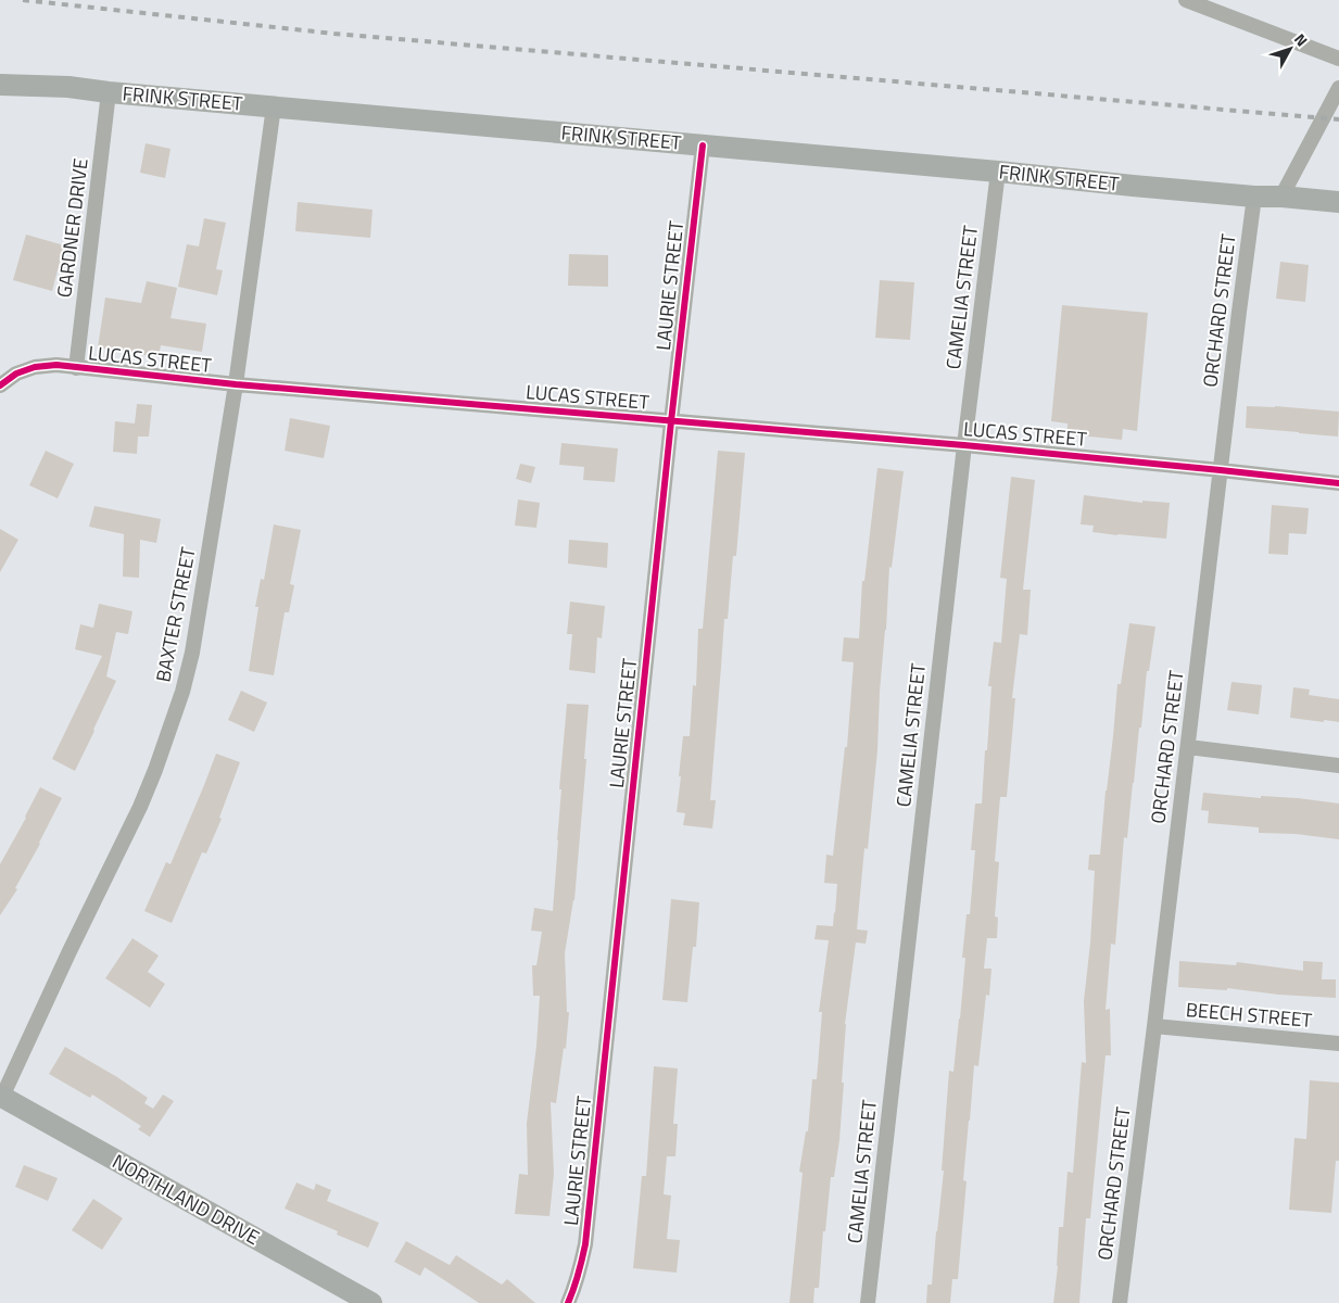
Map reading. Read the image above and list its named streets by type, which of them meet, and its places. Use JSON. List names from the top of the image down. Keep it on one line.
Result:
{"streets":{"main road":["FRINK STREET","NORTHLAND DRIVE"],"street":["GARDNER DRIVE","LAURIE STREET","CAMELIA STREET","ORCHARD STREET","LUCAS STREET","BAXTER STREET","BEECH STREET"]},"crossings":[["FRINK STREET","GARDNER DRIVE"],["FRINK STREET","LAURIE STREET"],["FRINK STREET","CAMELIA STREET"],["FRINK STREET","ORCHARD STREET"],["FRINK STREET","BAXTER STREET"],["GARDNER DRIVE","LUCAS STREET"],["LAURIE STREET","LUCAS STREET"],["CAMELIA STREET","LUCAS STREET"],["ORCHARD STREET","LUCAS STREET"],["ORCHARD STREET","BEECH STREET"],["LUCAS STREET","BAXTER STREET"],["BAXTER STREET","NORTHLAND DRIVE"]],"north":"top right"}
